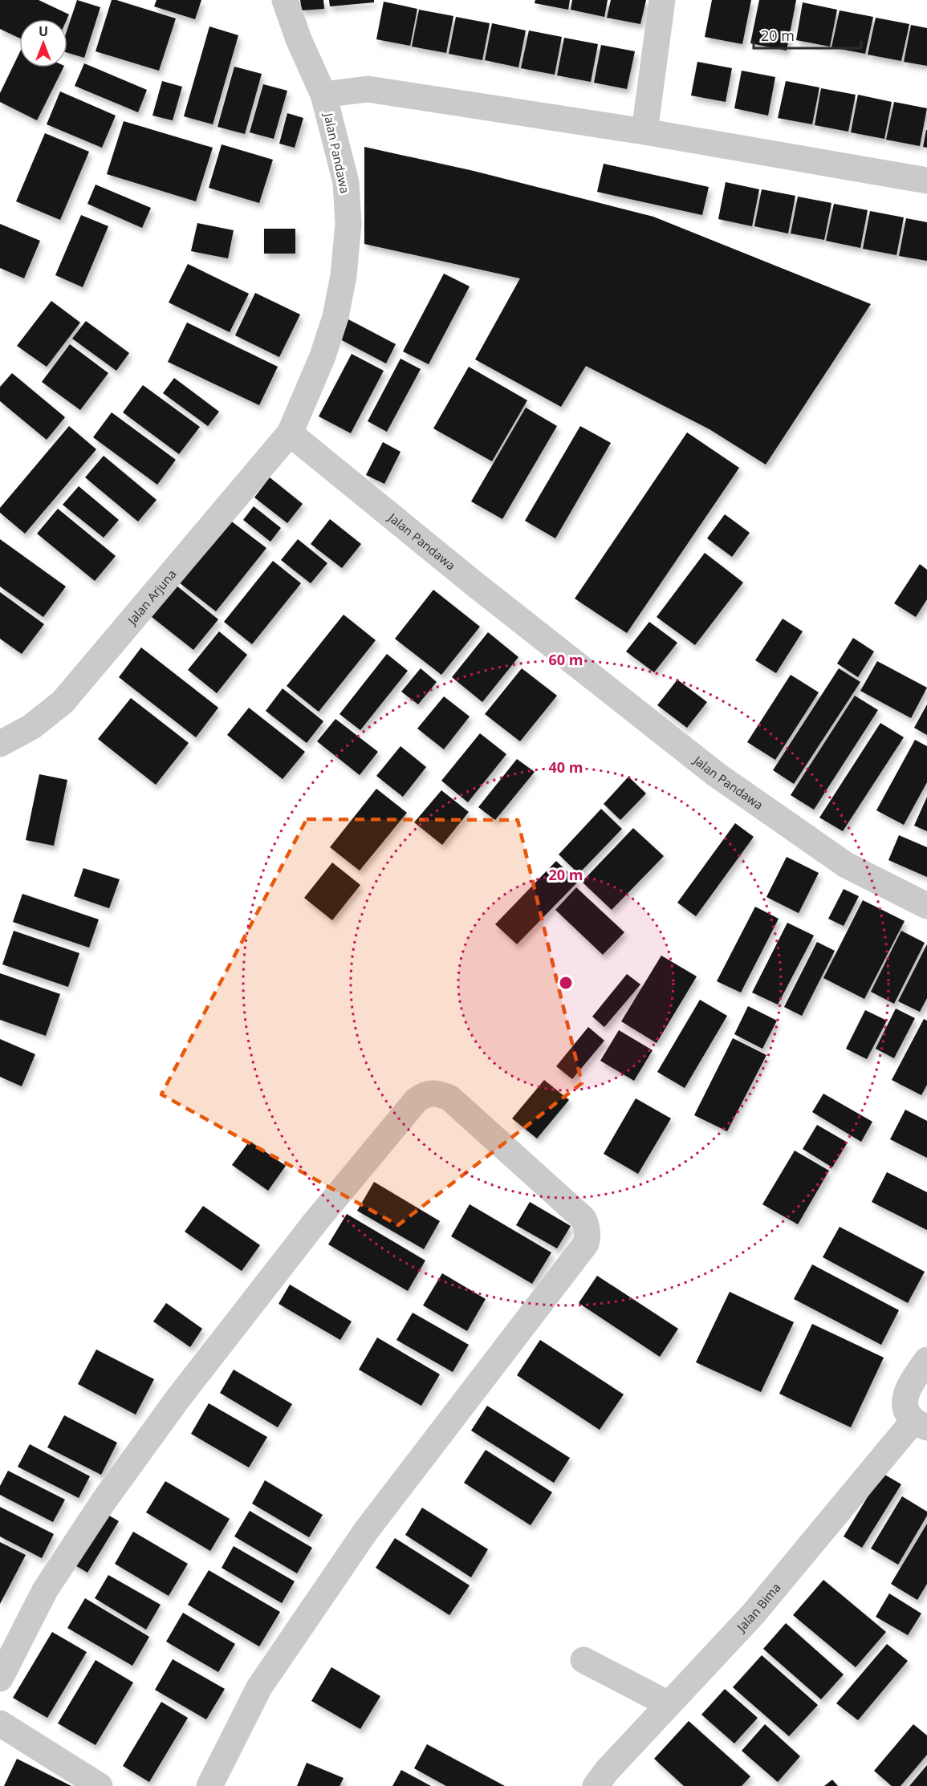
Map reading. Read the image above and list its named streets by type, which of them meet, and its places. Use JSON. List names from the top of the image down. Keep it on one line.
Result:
{"streets":{"street":["Jalan Pandawa","Jalan Arjuna","Jalan Bima"]},"crossings":[["Jalan Pandawa","Jalan Arjuna"]],"scale_bar":"20 m","north":"top","rings":["60 m","40 m","20 m"]}
